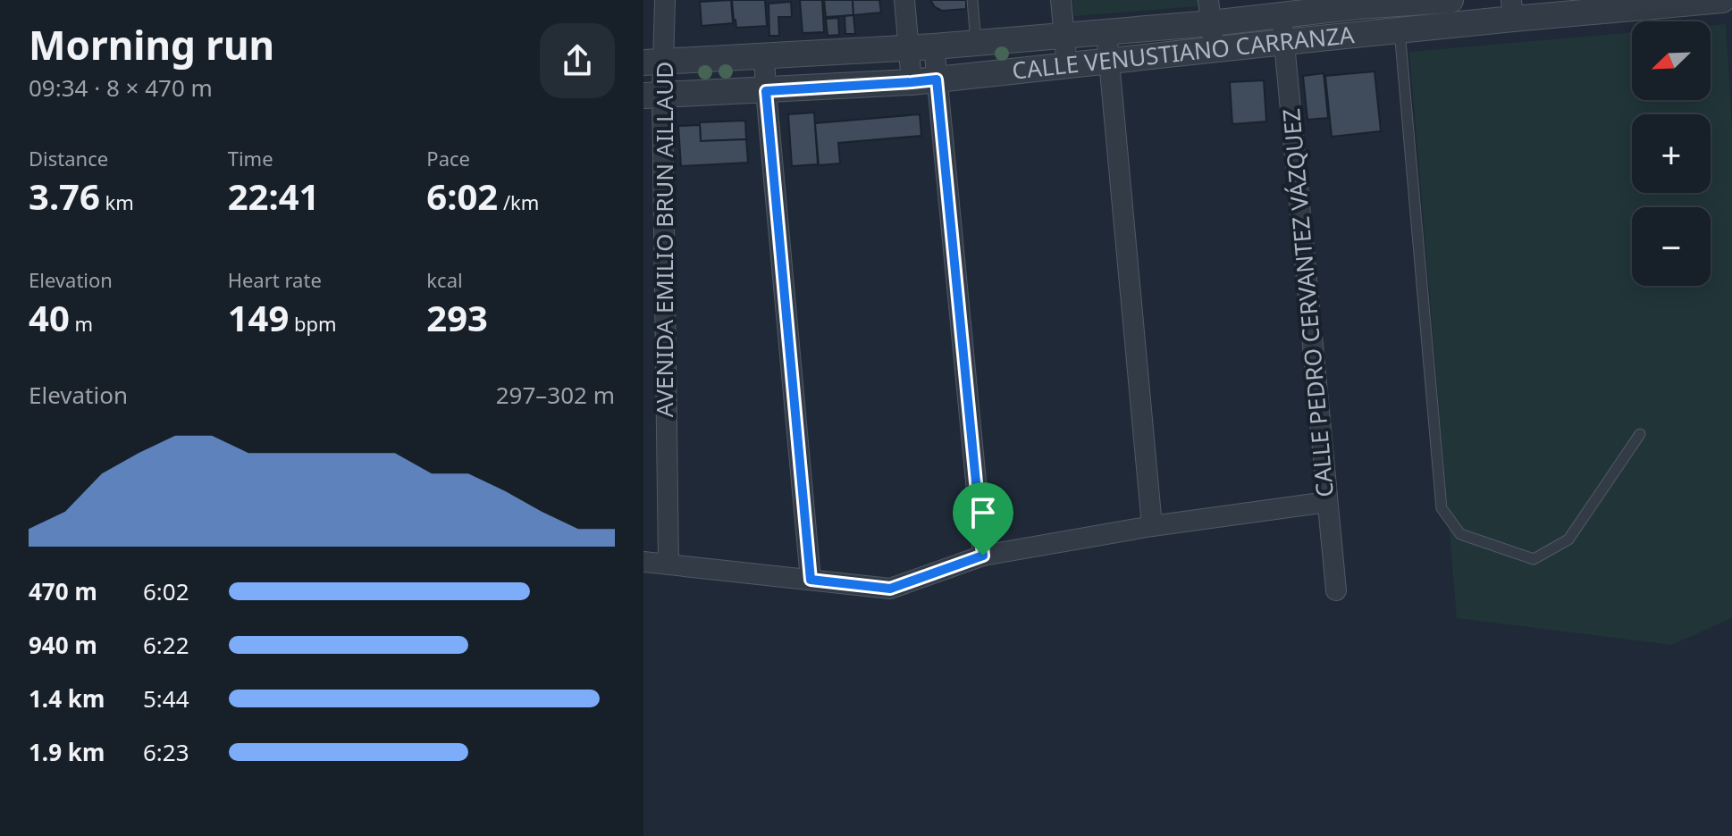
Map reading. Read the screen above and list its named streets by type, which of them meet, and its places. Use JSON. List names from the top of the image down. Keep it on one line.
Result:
{"streets":{"street":["CALLE VENUSTIANO CARRANZA","AVENIDA EMILIO BRUN AILLAUD","CALLE PEDRO CERVANTEZ VÁZQUEZ"]},"crossings":[["CALLE VENUSTIANO CARRANZA","AVENIDA EMILIO BRUN AILLAUD"],["CALLE VENUSTIANO CARRANZA","CALLE PEDRO CERVANTEZ VÁZQUEZ"]],"north":"bottom left","page":{"heading":["Morning run","09:34 · 8 × 470 m"],"map_buttons":["+","−"],"stats":[["Distance","3.76 km"],["Time","22:41"],["Pace","6:02 /km"],["Elevation","40 m"],["Heart rate","149 bpm"],["kcal","293"]],"chart":["Elevation","297–302 m"],"list":[{"name":"470 m","note":"6:02"},{"name":"940 m","note":"6:22"},{"name":"1.4 km","note":"5:44"},{"name":"1.9 km","note":"6:23"}]}}
